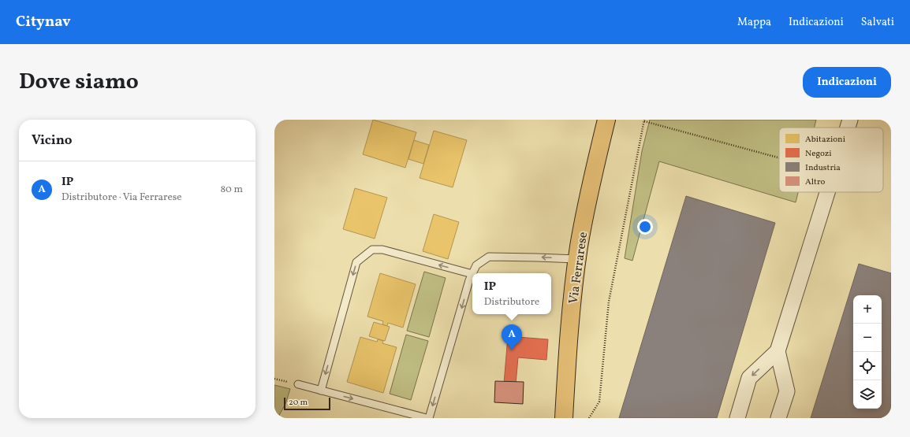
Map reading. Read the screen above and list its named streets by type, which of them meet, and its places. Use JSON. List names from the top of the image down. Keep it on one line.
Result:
{"streets":{"main road":["Via Ferrarese"]},"legend":["Abitazioni","Negozi","Industria","Altro"],"scale_bar":"20 m","page":{"header":"Citynav","nav":["Mappa","Indicazioni","Salvati"],"title":"Dove siamo","buttons":"Indicazioni","heading":"Vicino","list":[{"mark":"A","name":"IP","note":"Distributore · Via Ferrarese","value":"80 m"}],"popup":["IP","Distributore"],"map_buttons":["+","−"],"pins":"A","scale":"20 m"}}
